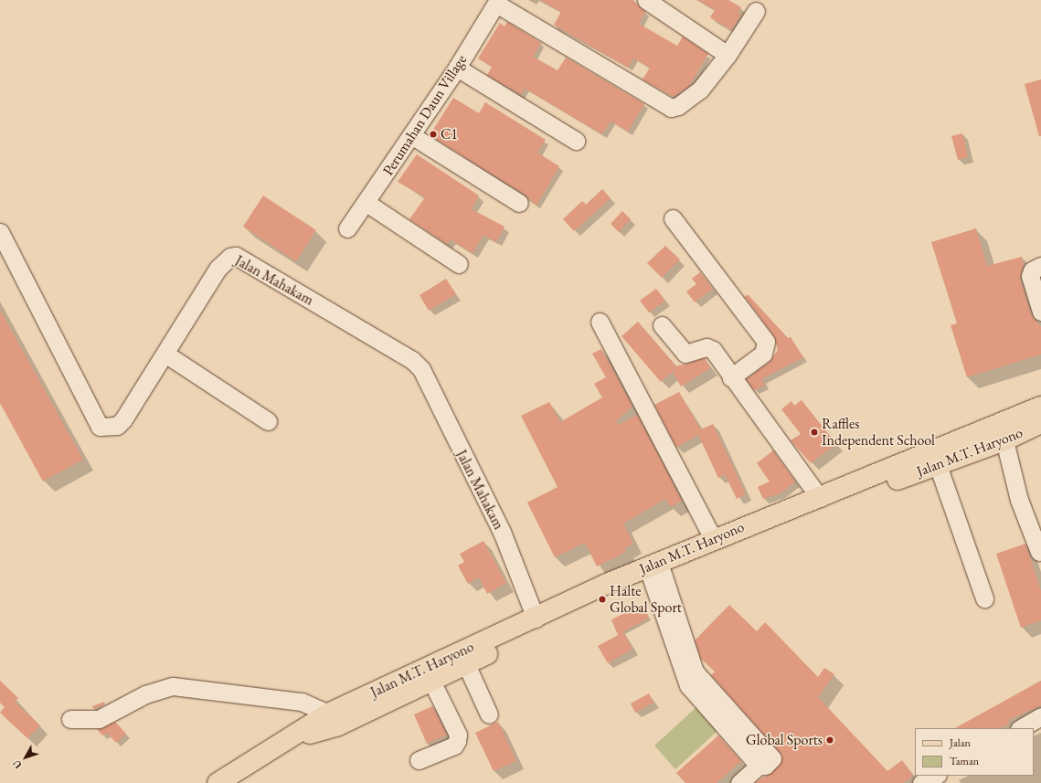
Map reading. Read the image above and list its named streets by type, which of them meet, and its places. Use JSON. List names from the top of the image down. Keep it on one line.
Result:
{"streets":{"main road":["Jalan M.T. Haryono"],"street":["Perumahan Daun Village","Jalan Mahakam"]},"crossings":[["Jalan Mahakam","Jalan M.T. Haryono"]],"places":["C1","Raffles Independent School","Halte Global Sport","Global Sports"],"legend":["Jalan","Taman"],"north":"bottom left"}
